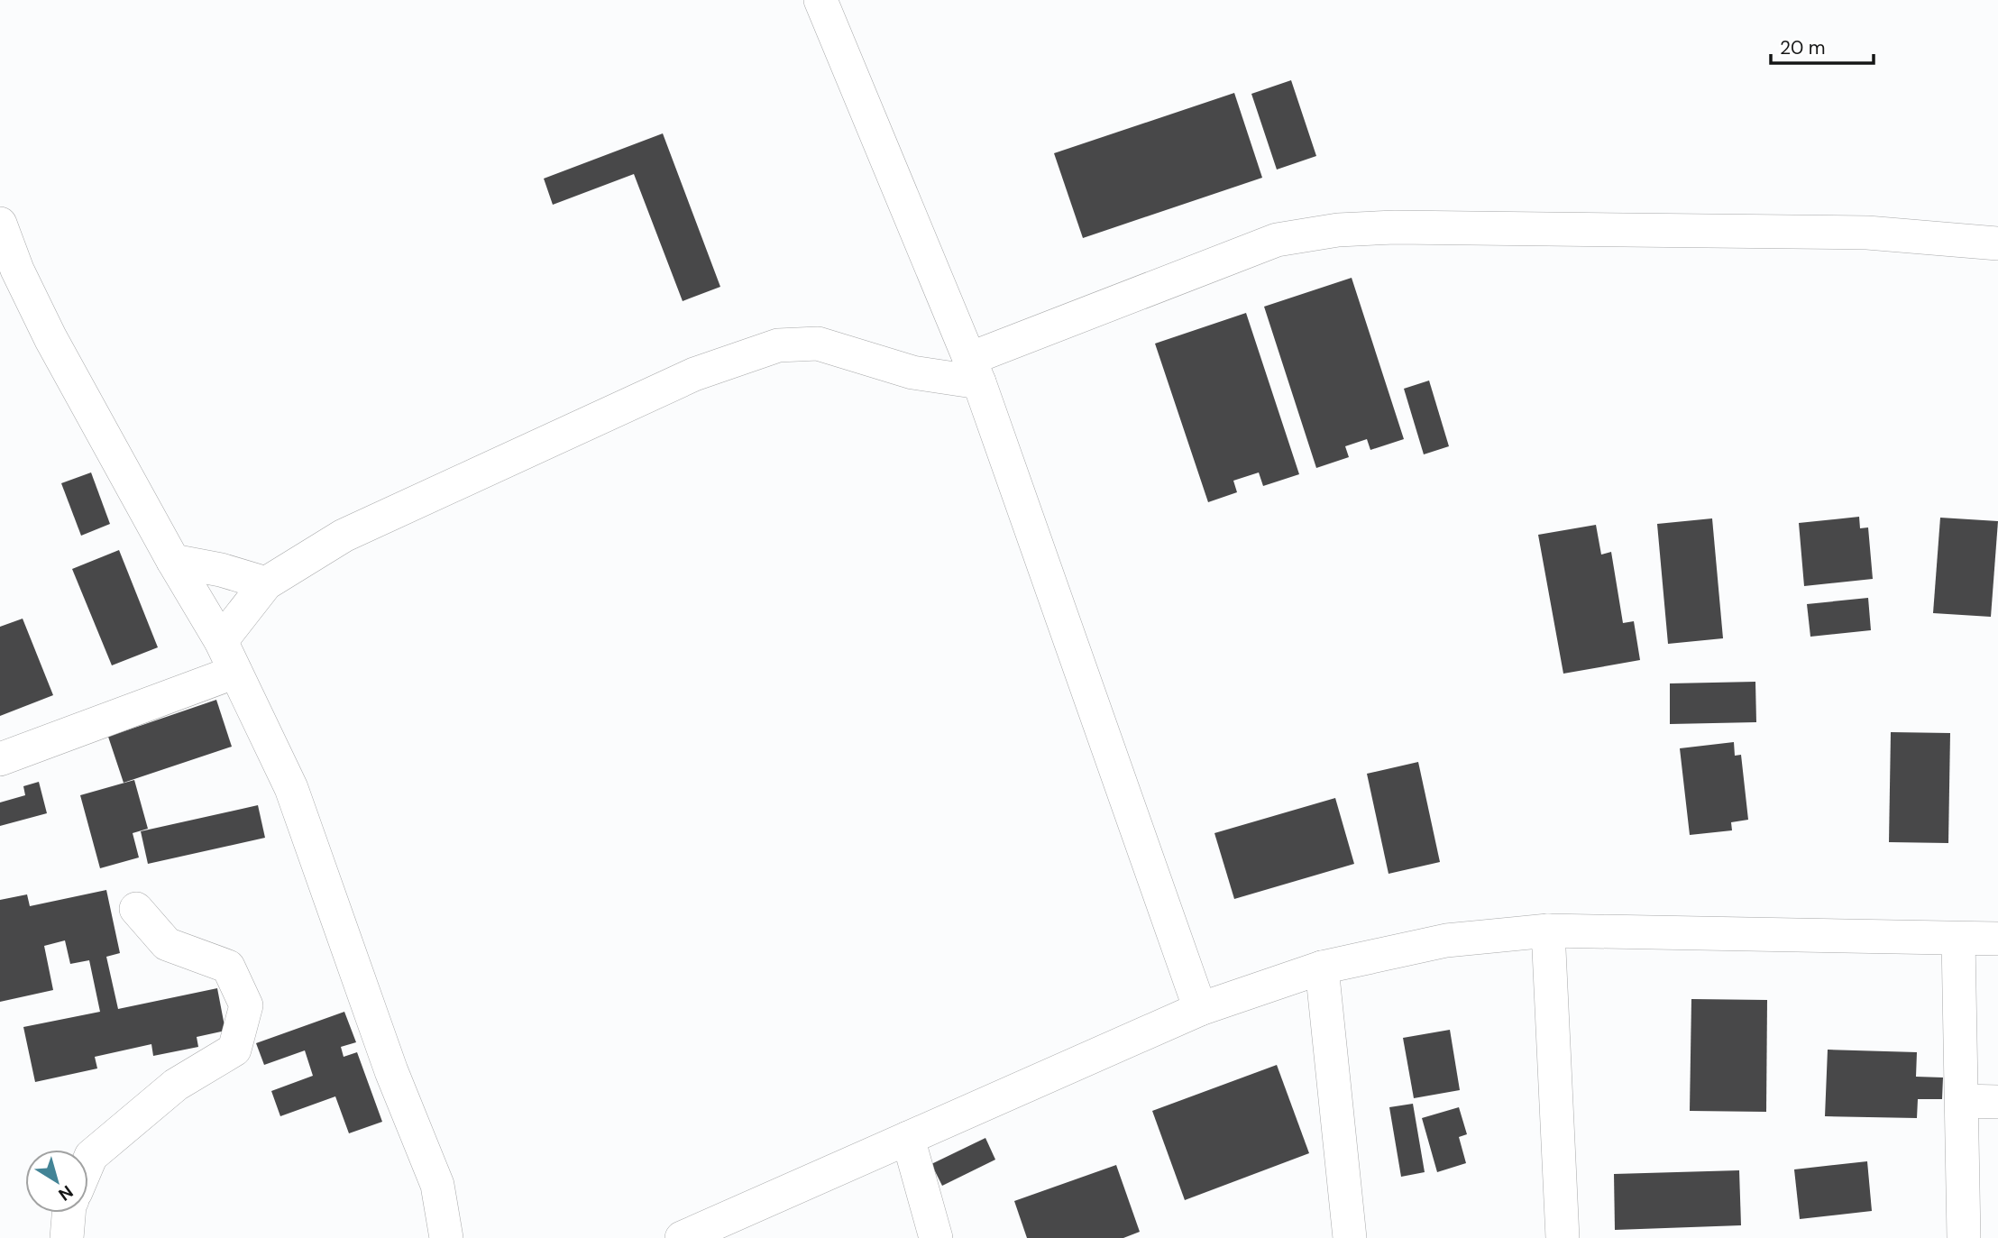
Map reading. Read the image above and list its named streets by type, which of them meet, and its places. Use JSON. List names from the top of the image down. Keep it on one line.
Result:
{"scale_bar":"20 m","north":"bottom right"}
